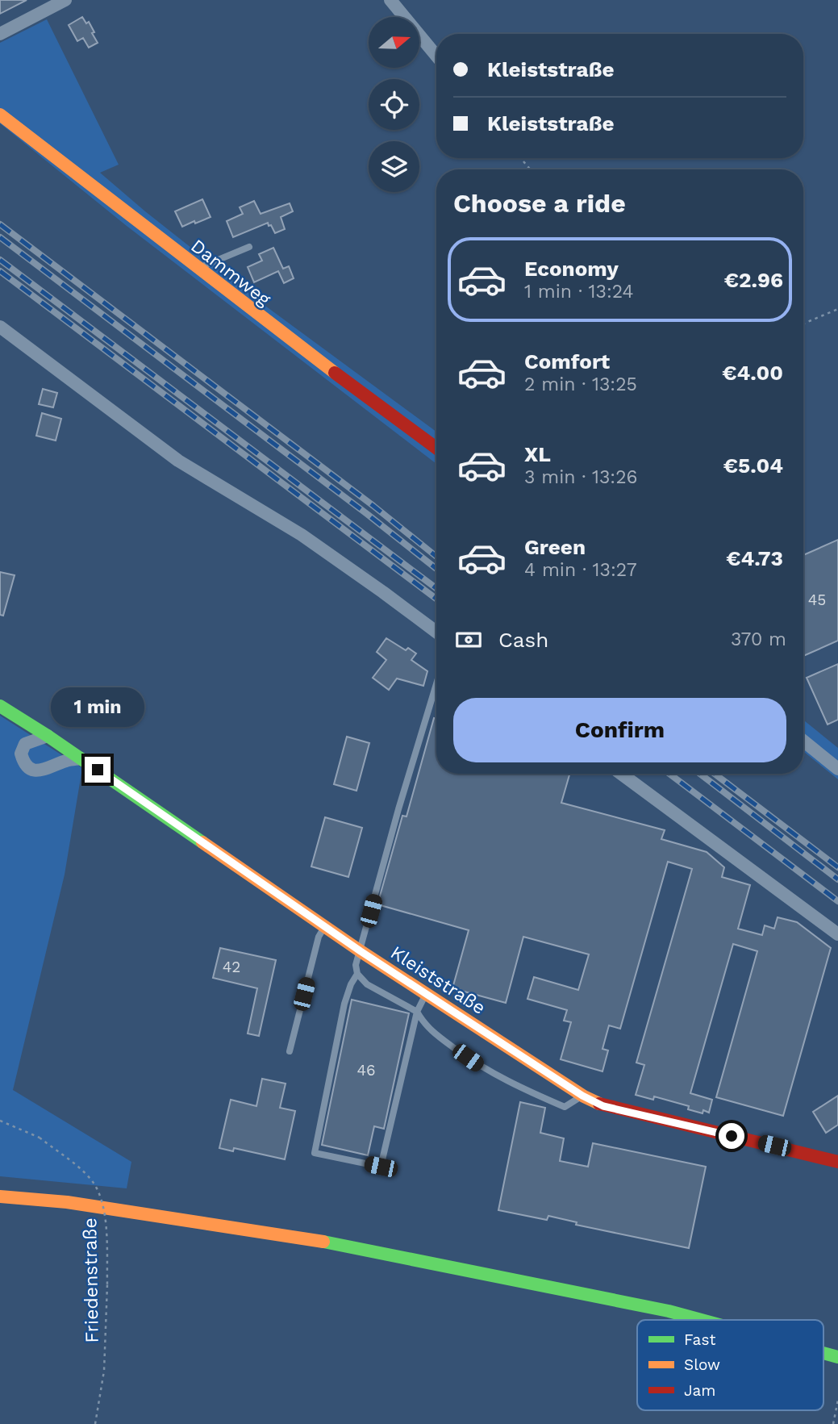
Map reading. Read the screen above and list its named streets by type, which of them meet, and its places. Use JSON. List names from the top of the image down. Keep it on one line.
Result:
{"streets":{"street":["Dammweg","Kleiststraße"],"path":["Friedenstraße"]},"house_numbers":["45","42","46"],"legend":["Fast","Slow","Jam"],"north":"right","page":{"banner":["Kleiststraße","Kleiststraße"],"heading":"Choose a ride","list":[{"name":"Economy","note":"1 min · 13:24","value":"€2.96"},{"name":"Comfort","note":"2 min · 13:25","value":"€4.00"},{"name":"XL","note":"3 min · 13:26","value":"€5.04"},{"name":"Green","note":"4 min · 13:27","value":"€4.73"}],"pay":["Cash","370 m"],"buttons":"Confirm","bubble":"1 min"}}
